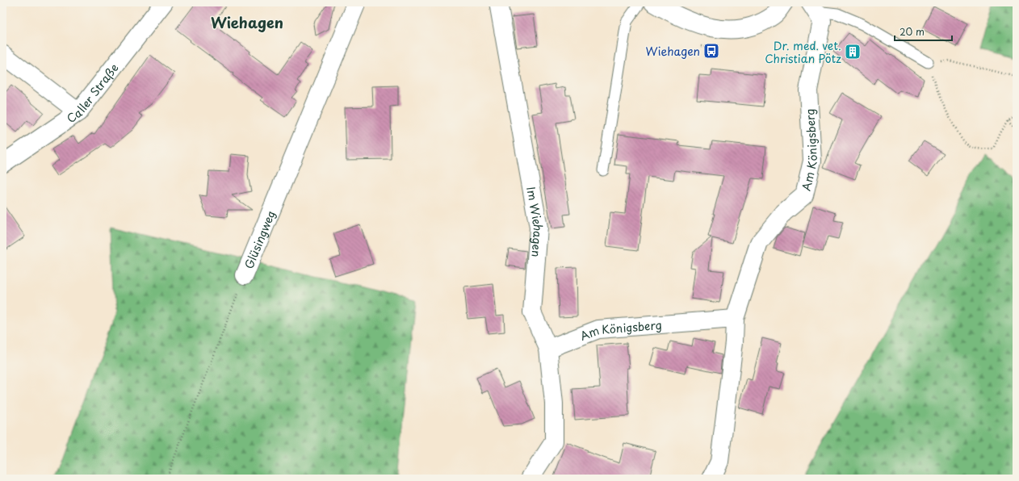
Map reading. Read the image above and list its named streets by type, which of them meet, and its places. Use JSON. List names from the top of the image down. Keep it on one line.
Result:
{"streets":{"street":["Caller Straße","Am Königsberg","Im Wiehagen","Glüsingweg"]},"crossings":[["Am Königsberg","Im Wiehagen"]],"districts":["Wiehagen"],"places":{"bus stop":["Wiehagen"],"building":["Dr. med. vet. Christian Pötz"]},"scale_bar":"20 m"}
